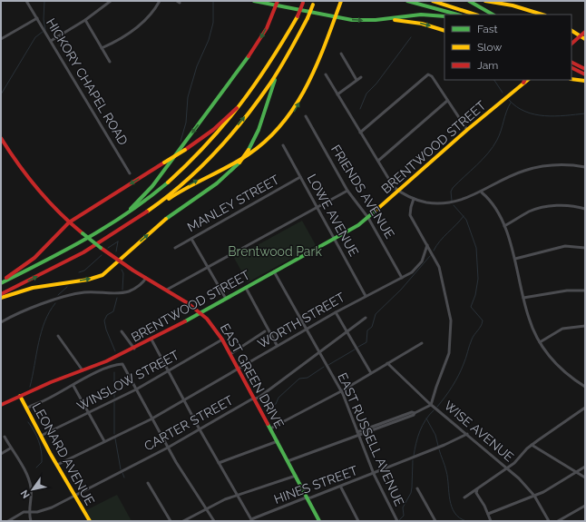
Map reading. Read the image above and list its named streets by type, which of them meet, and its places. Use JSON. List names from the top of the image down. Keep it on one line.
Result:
{"streets":{"main road":["BRENTWOOD STREET","EAST GREEN DRIVE","LEONARD AVENUE"],"street":["HICKORY CHAPEL ROAD","FRIENDS AVENUE","MANLEY STREET","LOWE AVENUE","WORTH STREET","WINSLOW STREET","CARTER STREET","WISE AVENUE","EAST RUSSELL AVENUE","HINES STREET"]},"crossings":[["BRENTWOOD STREET","FRIENDS AVENUE"],["BRENTWOOD STREET","LOWE AVENUE"],["BRENTWOOD STREET","EAST GREEN DRIVE"],["BRENTWOOD STREET","EAST RUSSELL AVENUE"],["BRENTWOOD STREET","LEONARD AVENUE"],["FRIENDS AVENUE","WORTH STREET"],["MANLEY STREET","LOWE AVENUE"],["LOWE AVENUE","WORTH STREET"],["WORTH STREET","EAST GREEN DRIVE"],["WORTH STREET","EAST RUSSELL AVENUE"],["WORTH STREET","LEONARD AVENUE"],["EAST GREEN DRIVE","WINSLOW STREET"],["EAST GREEN DRIVE","CARTER STREET"],["EAST GREEN DRIVE","HINES STREET"],["WINSLOW STREET","LEONARD AVENUE"],["CARTER STREET","EAST RUSSELL AVENUE"],["CARTER STREET","LEONARD AVENUE"],["WISE AVENUE","HINES STREET"],["EAST RUSSELL AVENUE","HINES STREET"]],"parks":["Brentwood Park"],"legend":["Fast","Slow","Jam"],"north":"bottom left"}
